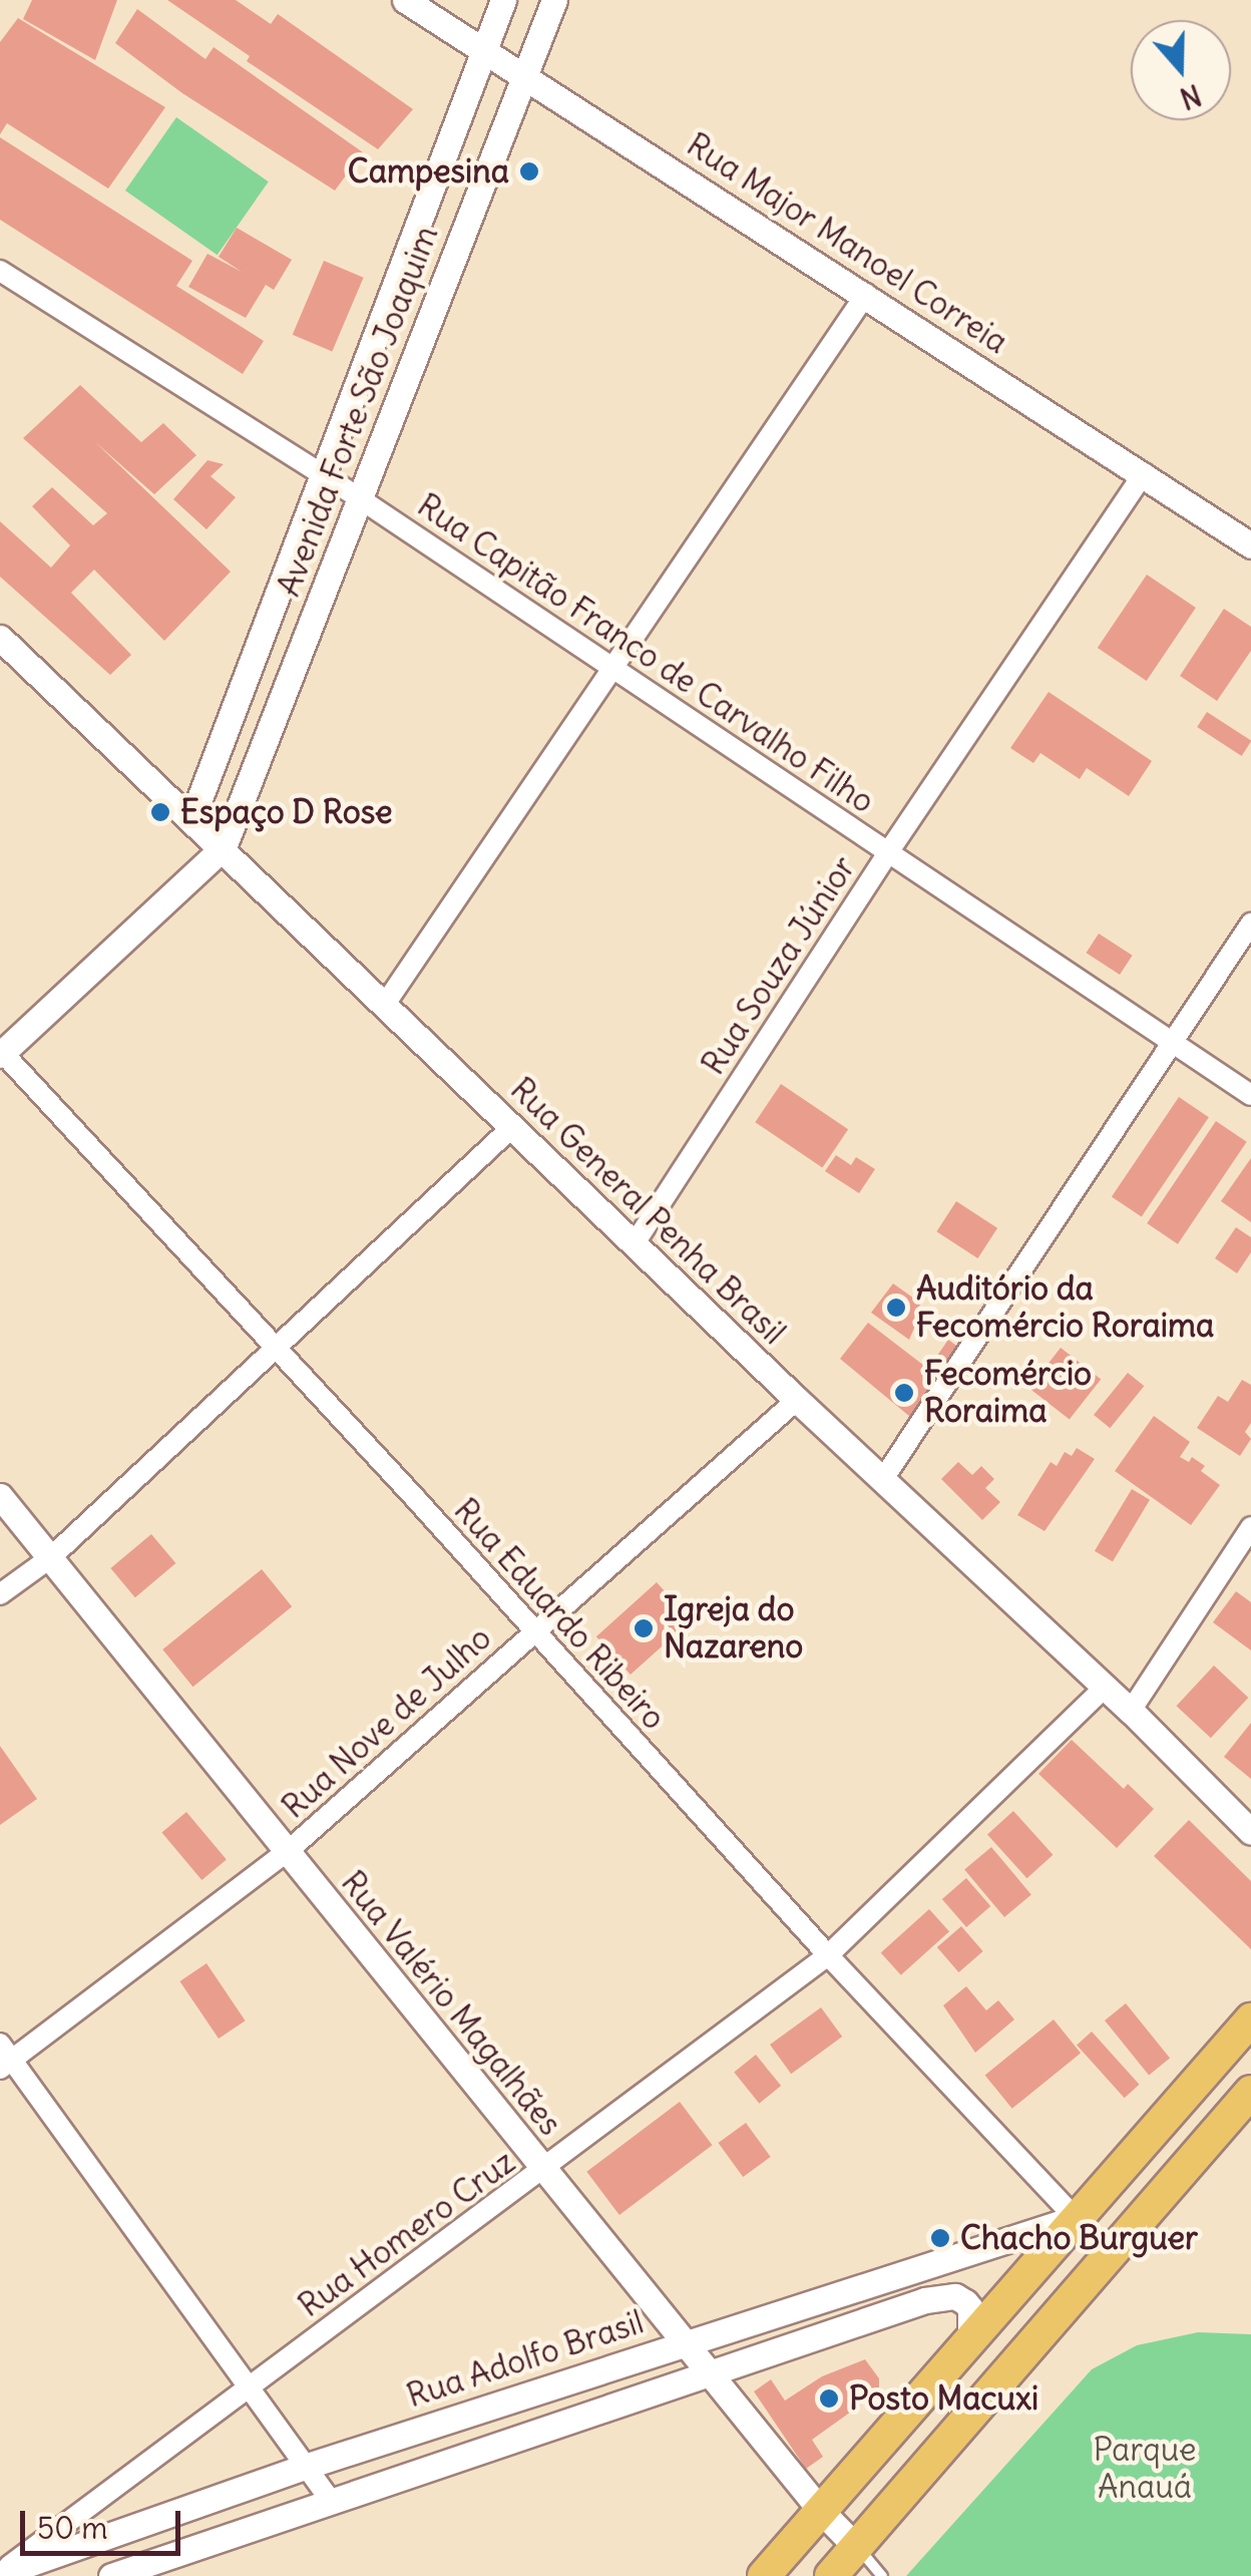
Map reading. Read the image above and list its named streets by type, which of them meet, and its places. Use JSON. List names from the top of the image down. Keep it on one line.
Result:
{"streets":{"street":["Rua Major Manoel Correia","Avenida Forte São Joaquim","Rua Capitão Franco de Carvalho Filho","Rua Souza Júnior","Rua General Penha Brasil","Rua Eduardo Ribeiro","Rua Nove de Julho","Rua Valério Magalhães","Rua Homero Cruz","Rua Adolfo Brasil"]},"crossings":[["Rua Major Manoel Correia","Avenida Forte São Joaquim"],["Rua Major Manoel Correia","Rua Souza Júnior"],["Avenida Forte São Joaquim","Rua Capitão Franco de Carvalho Filho"],["Avenida Forte São Joaquim","Rua General Penha Brasil"],["Rua Capitão Franco de Carvalho Filho","Rua Souza Júnior"],["Rua Souza Júnior","Rua General Penha Brasil"],["Rua General Penha Brasil","Rua Nove de Julho"],["Rua General Penha Brasil","Rua Homero Cruz"],["Rua Eduardo Ribeiro","Rua Nove de Julho"],["Rua Eduardo Ribeiro","Rua Homero Cruz"],["Rua Eduardo Ribeiro","Rua Adolfo Brasil"],["Rua Nove de Julho","Rua Valério Magalhães"],["Rua Valério Magalhães","Rua Homero Cruz"],["Rua Valério Magalhães","Rua Adolfo Brasil"],["Rua Homero Cruz","Rua Adolfo Brasil"]],"parks":["Parque Anauá"],"places":["Campesina","Espaço D Rose","Auditório da Fecomércio Roraima","Fecomércio Roraima","Igreja do Nazareno","Chacho Burguer","Posto Macuxi"],"scale_bar":"50 m","north":"bottom"}
